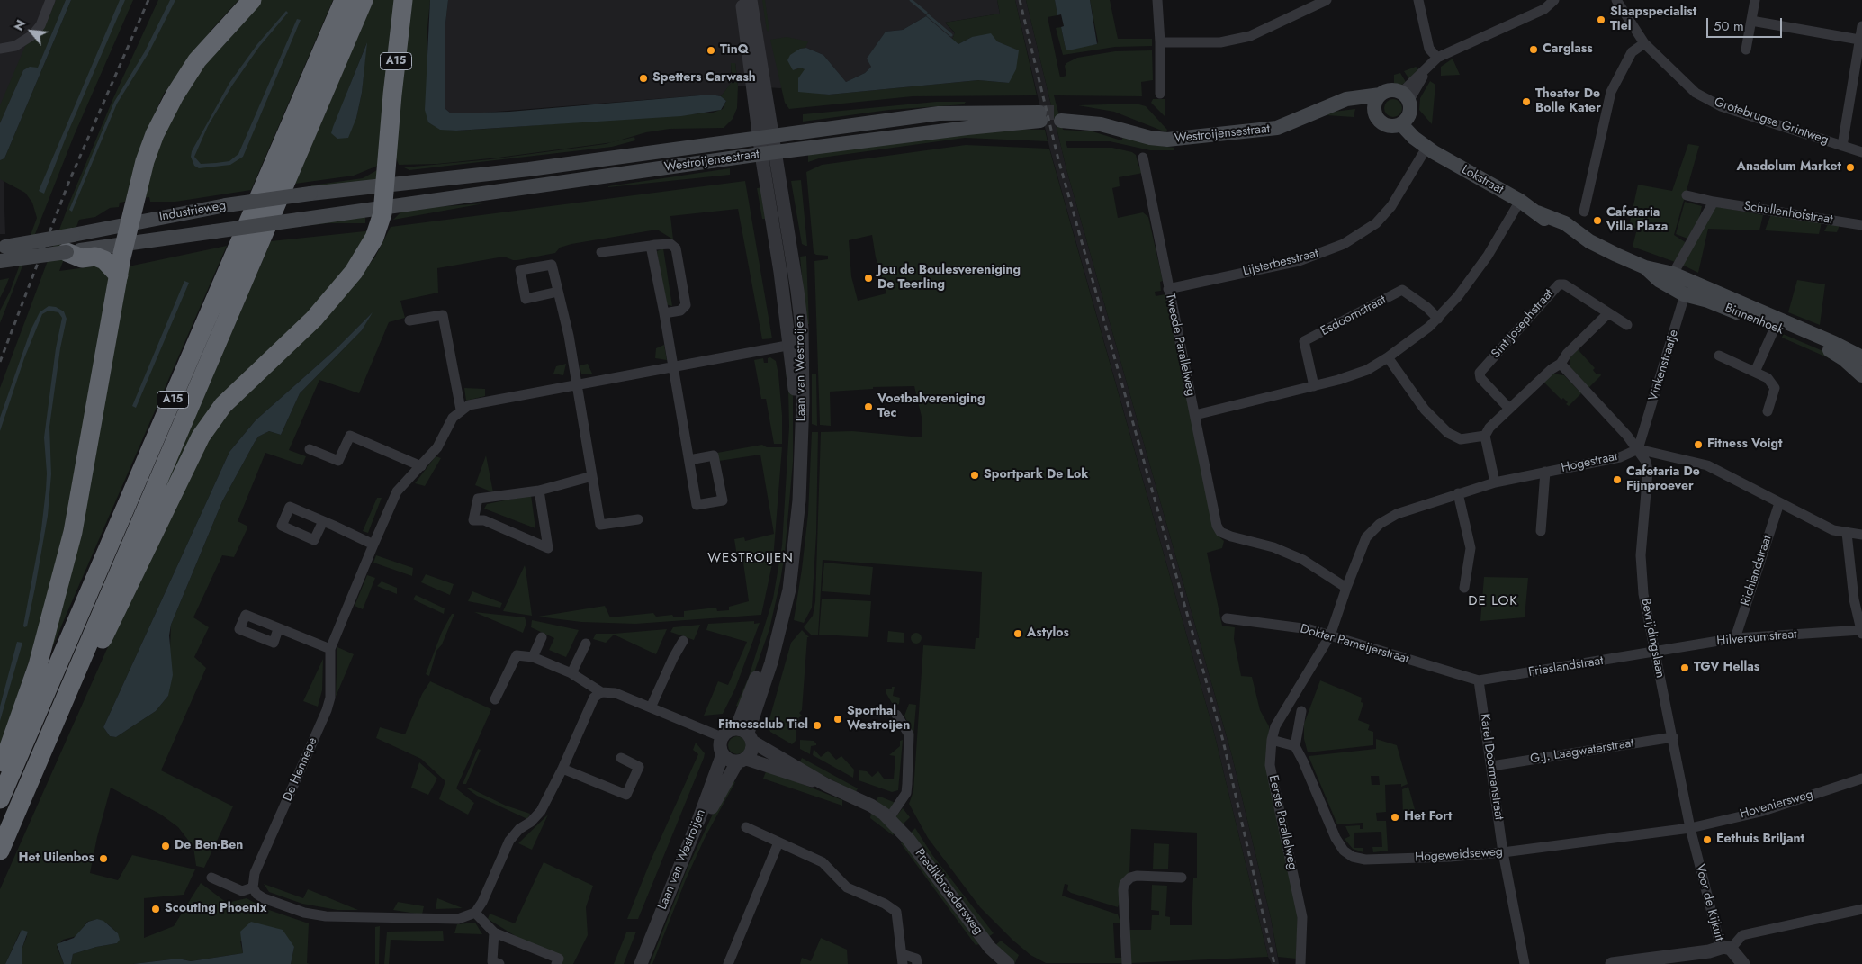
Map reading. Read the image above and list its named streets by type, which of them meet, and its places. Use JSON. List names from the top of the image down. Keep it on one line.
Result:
{"streets":{"highway":["A15"],"main road":["Westroijensestraat","Lokstraat","Industrieweg","Binnenhoek"],"street":["Grotebrugse Grintweg","Schullenhofstraat","Lijsterbesstraat","Esdoornstraat","Sint Josephstraat","Tweede Parallelweg","Vinkenstraatje","Laan van Westroijen","Hogestraat","Richlandstraat","Bevrijdingslaan","Hilversumstraat","Dokter Pameijerstraat","Frieslandstraat","G.J. Laagwaterstraat","Karel Doormanstraat","De Hennepe","Hoveniersweg","Eerste Parallelweg","Hogeweidseweg","Predikbroedersweg","Voor de Kijkuit"]},"crossings":[["A15","Westroijensestraat"],["A15","Industrieweg"],["Westroijensestraat","Industrieweg"],["Westroijensestraat","Laan van Westroijen"],["Lokstraat","Lijsterbesstraat"],["Lokstraat","Binnenhoek"],["Lijsterbesstraat","Tweede Parallelweg"],["Binnenhoek","Vinkenstraatje"],["Tweede Parallelweg","Hogestraat"],["Vinkenstraatje","Hogestraat"],["Vinkenstraatje","Bevrijdingslaan"],["Laan van Westroijen","Predikbroedersweg"],["Hogestraat","Bevrijdingslaan"],["Richlandstraat","Hilversumstraat"],["Bevrijdingslaan","Hilversumstraat"],["Bevrijdingslaan","Frieslandstraat"],["Bevrijdingslaan","G.J. Laagwaterstraat"],["Bevrijdingslaan","Hoveniersweg"],["Bevrijdingslaan","Hogeweidseweg"],["Bevrijdingslaan","Voor de Kijkuit"],["Hilversumstraat","Frieslandstraat"],["Dokter Pameijerstraat","Frieslandstraat"],["Dokter Pameijerstraat","Karel Doormanstraat"],["Dokter Pameijerstraat","Eerste Parallelweg"],["Frieslandstraat","Karel Doormanstraat"],["G.J. Laagwaterstraat","Karel Doormanstraat"],["Karel Doormanstraat","Hogeweidseweg"],["Hoveniersweg","Hogeweidseweg"],["Hoveniersweg","Voor de Kijkuit"],["Hogeweidseweg","Voor de Kijkuit"]],"districts":["WESTROIJEN","DE LOK"],"places":["Slaapspecialist Tiel","Carglass","TinQ","Spetters Carwash","Theater De Bolle Kater","Anadolum Market","Cafetaria Villa Plaza","Jeu de Boulesvereniging De Teerling","Voetbalvereniging Tec","Fitness Voigt","Sportpark De Lok","Cafetaria De Fijnproever","Astylos","TGV Hellas","Sporthal Westroijen","Fitnessclub Tiel","Het Fort","Eethuis Briljant","De Ben-Ben","Het Uilenbos","Scouting Phoenix"],"scale_bar":"50 m","north":"top left"}
